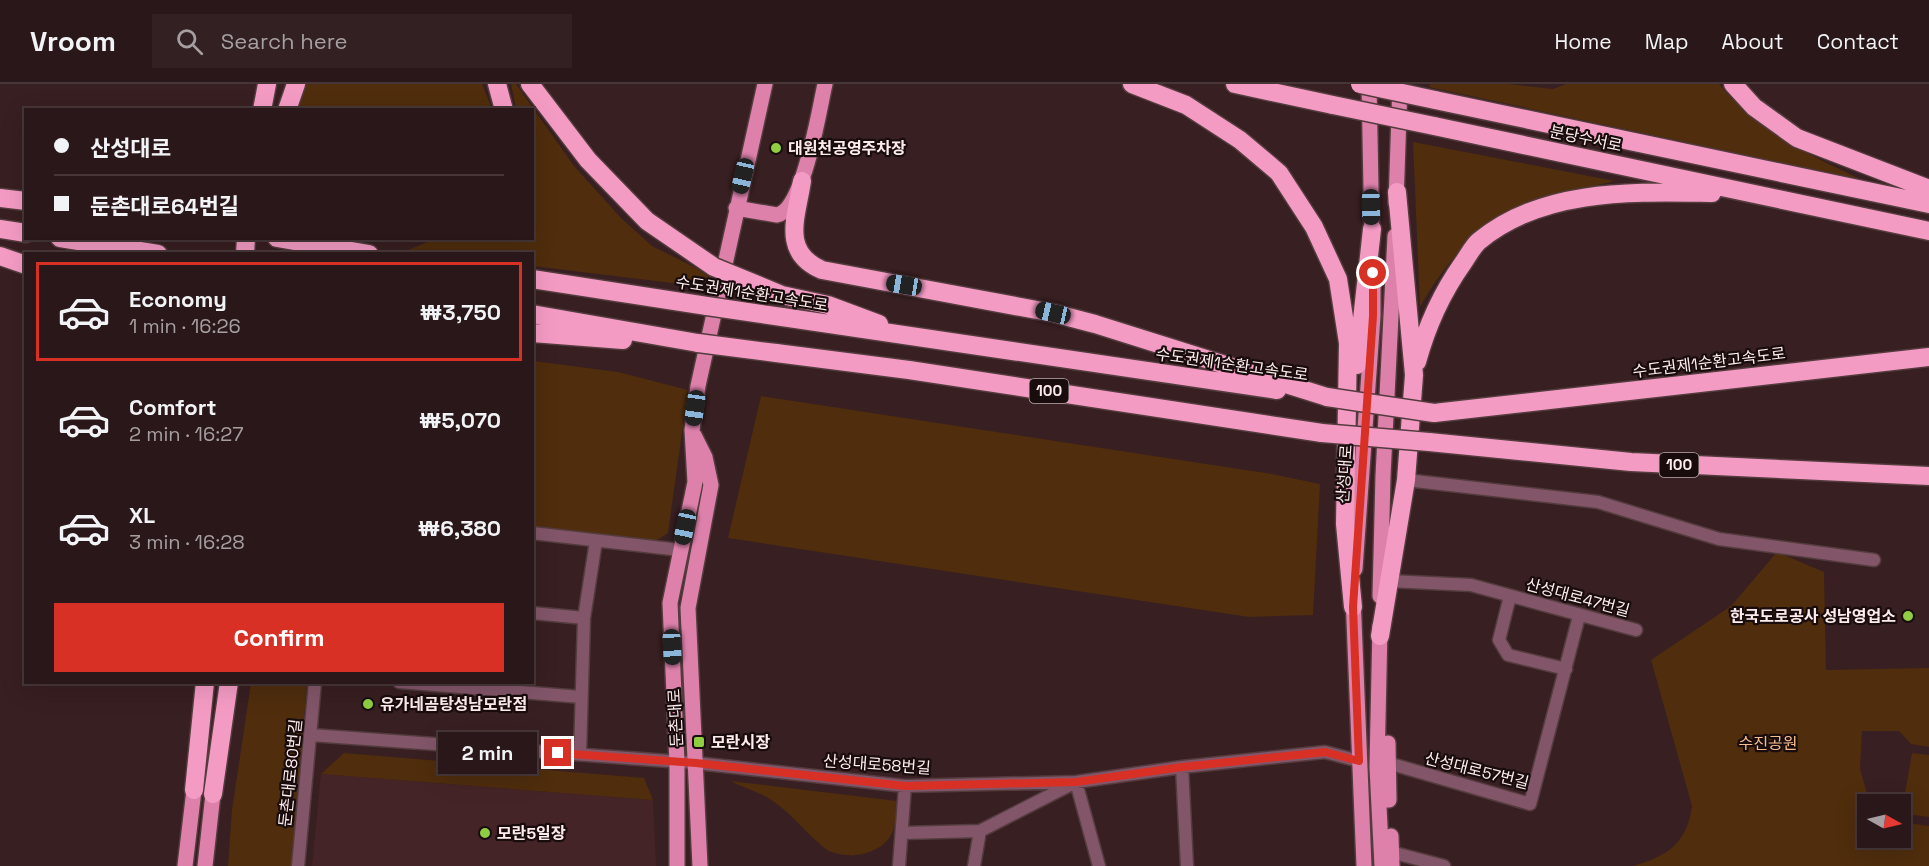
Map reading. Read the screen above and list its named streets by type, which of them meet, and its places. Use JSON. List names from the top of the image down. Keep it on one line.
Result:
{"streets":{"highway":["분당수서로","수도권제1순환고속도로","100"],"main road":["산성대로","둔촌대로"],"street":["산성대로47번길","산성대로58번길","산성대로57번길","둔촌대로80번길"]},"crossings":[["산성대로","산성대로58번길"],["산성대로47번길","산성대로57번길"],["둔촌대로","산성대로58번길"],["산성대로58번길","둔촌대로80번길"]],"parks":["수진공원"],"places":{"other":["대원천공영주차장","한국도로공사 성남영업소","유가네곰탕성남모란점","모란5일장"],"transit":["모란시장"]},"north":"right","page":{"header":"Vroom","search":"Search here","nav":["Home","Map","About","Contact"],"banner":["산성대로","둔촌대로64번길"],"list":[{"name":"Economy","note":"1 min · 16:26","value":"₩3,750"},{"name":"Comfort","note":"2 min · 16:27","value":"₩5,070"},{"name":"XL","note":"3 min · 16:28","value":"₩6,380"}],"buttons":"Confirm","bubble":"2 min"}}
